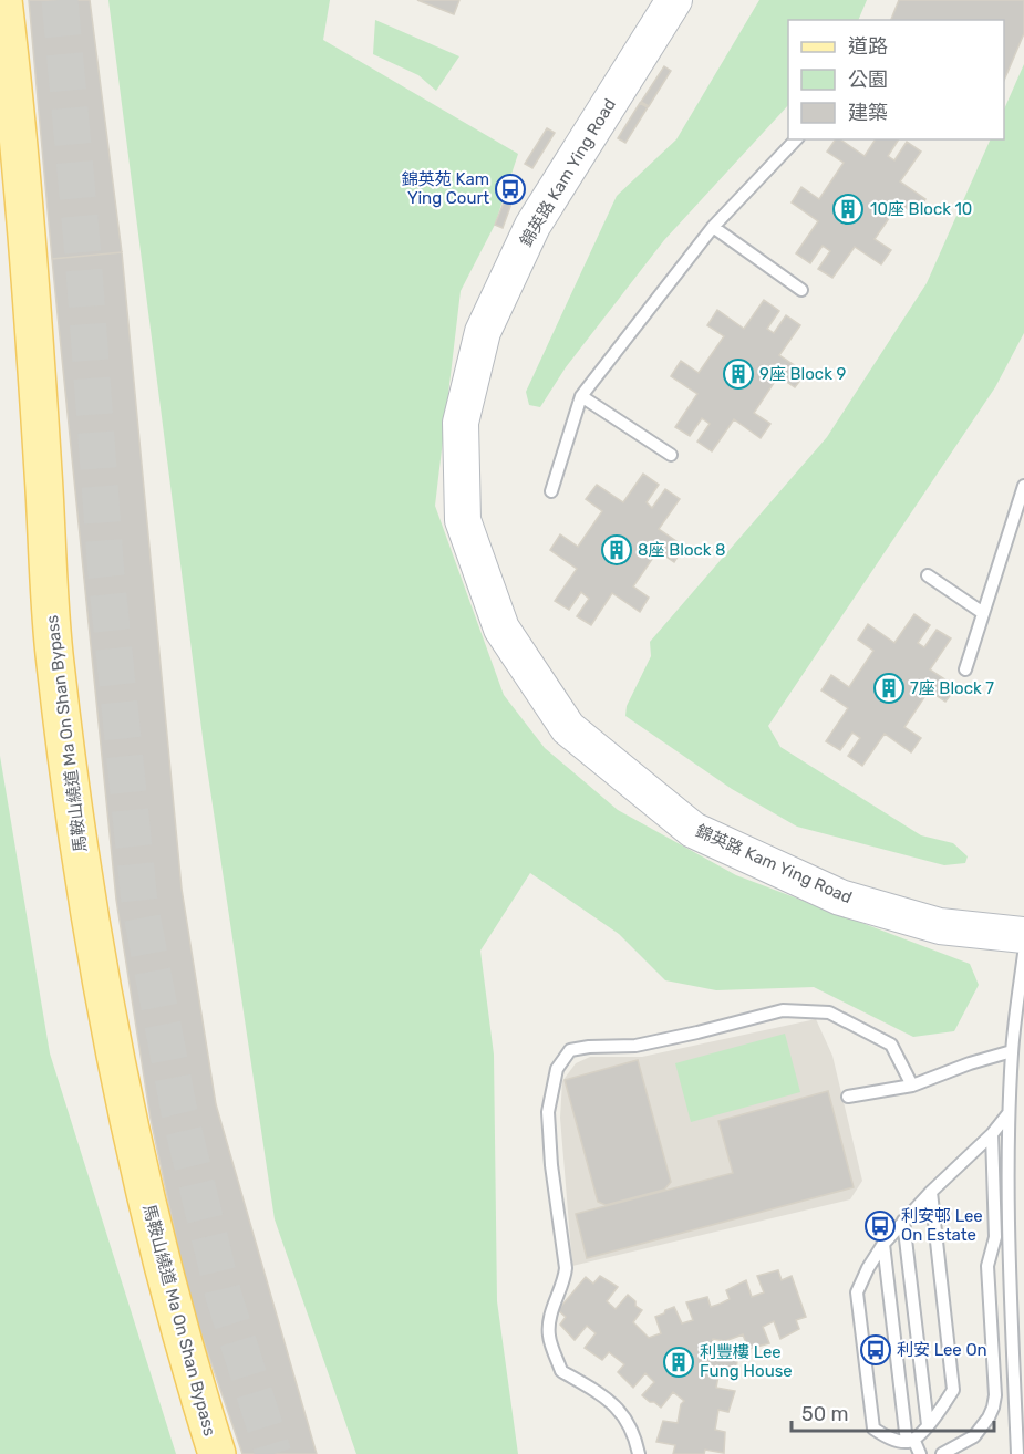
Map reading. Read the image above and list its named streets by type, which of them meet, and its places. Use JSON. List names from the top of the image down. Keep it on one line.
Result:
{"streets":{"main road":["馬鞍山繞道 Ma On Shan Bypass"],"street":["錦英路 Kam Ying Road"]},"places":{"bus stop":["錦英苑 Kam Ying Court","利安邨 Lee On Estate","利安 Lee On"],"building":["10座 Block 10","9座 Block 9","8座 Block 8","7座 Block 7","利豐樓 Lee Fung House"]},"legend":["道路","公園","建築"],"scale_bar":"50 m"}
